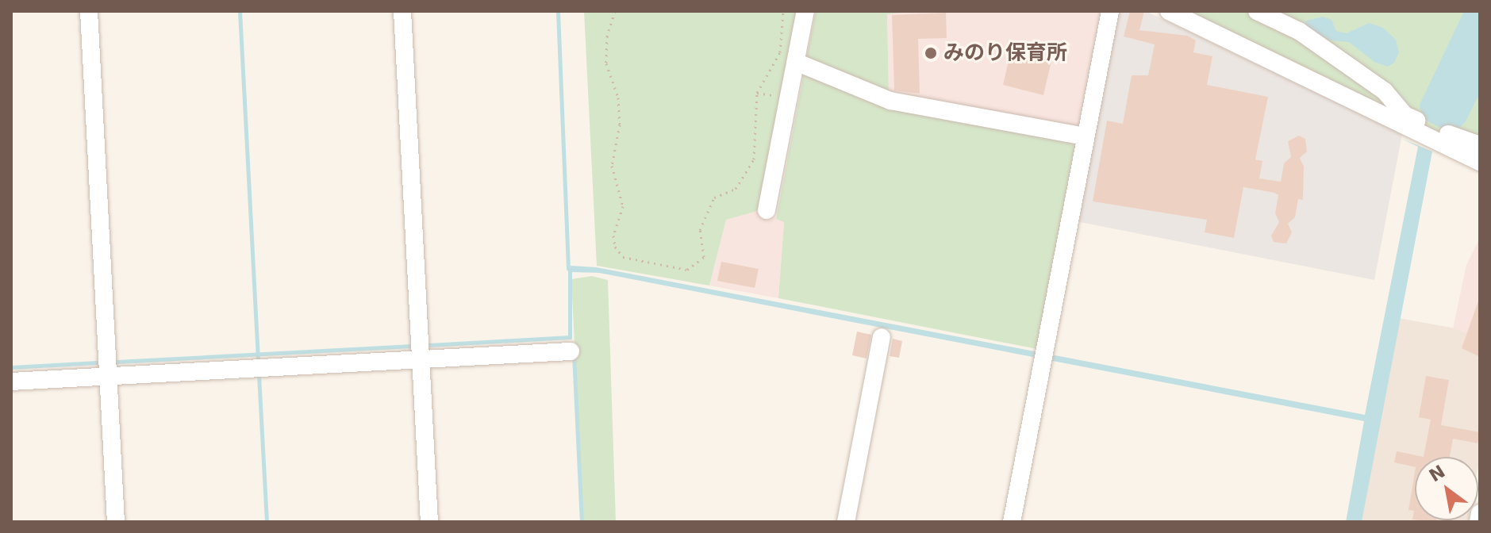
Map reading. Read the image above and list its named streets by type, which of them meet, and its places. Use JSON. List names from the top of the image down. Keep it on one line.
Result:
{"places":["みのり保育所"],"north":"top left"}
